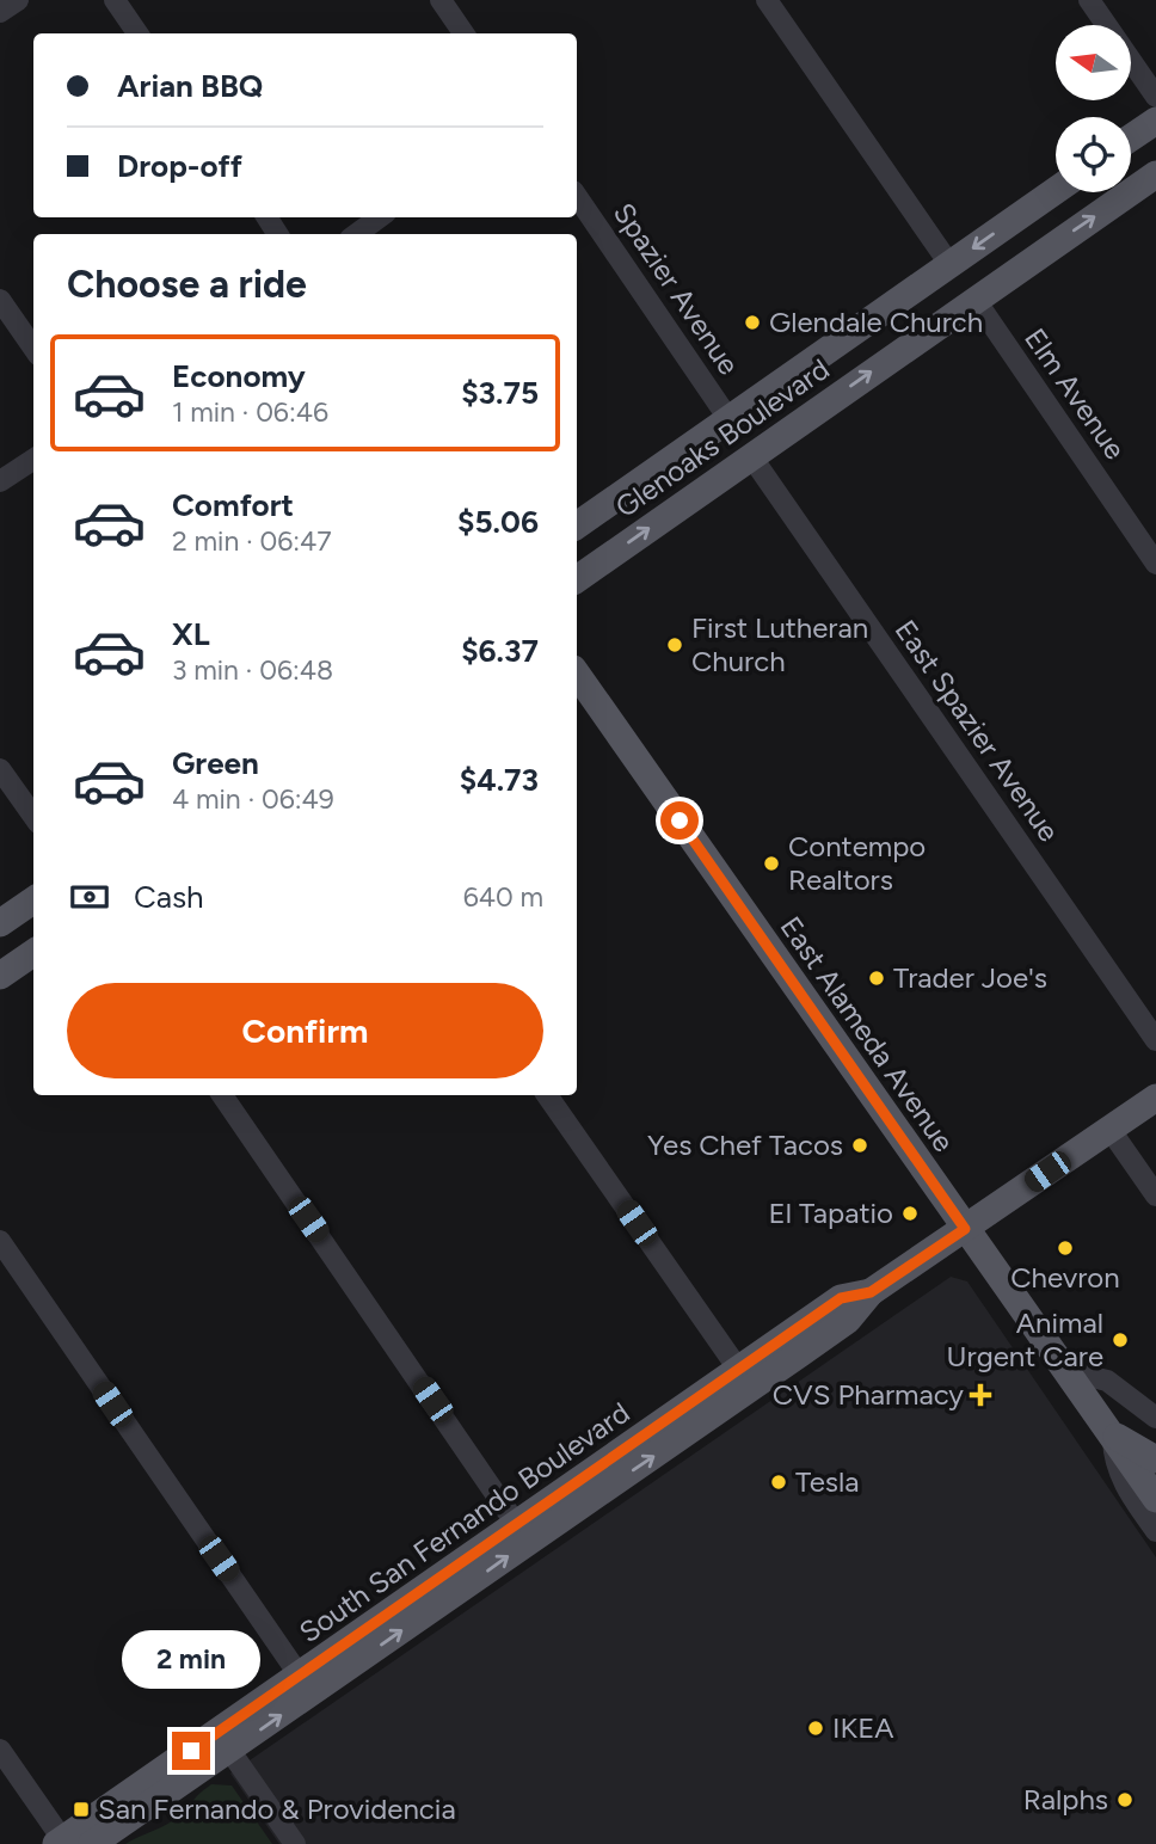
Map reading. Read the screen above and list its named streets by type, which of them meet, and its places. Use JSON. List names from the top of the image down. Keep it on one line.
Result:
{"streets":{"main road":["Glenoaks Boulevard","East Alameda Avenue","South San Fernando Boulevard"],"street":["Spazier Avenue","Elm Avenue","East Spazier Avenue"]},"crossings":[["Spazier Avenue","Glenoaks Boulevard"],["Elm Avenue","Glenoaks Boulevard"],["Glenoaks Boulevard","East Spazier Avenue"],["East Alameda Avenue","South San Fernando Boulevard"]],"places":{"other":["Glendale Church","First Lutheran Church","Contempo Realtors","Trader Joe's","Yes Chef Tacos","El Tapatio","Chevron","Animal Urgent Care","Tesla","IKEA","Ralphs"],"health":["CVS Pharmacy"],"transit":["San Fernando & Providencia"]},"north":"left","page":{"banner":["Arian BBQ","Drop-off"],"heading":"Choose a ride","list":[{"name":"Economy","note":"1 min · 06:46","value":"$3.75"},{"name":"Comfort","note":"2 min · 06:47","value":"$5.06"},{"name":"XL","note":"3 min · 06:48","value":"$6.37"},{"name":"Green","note":"4 min · 06:49","value":"$4.73"}],"pay":["Cash","640 m"],"buttons":"Confirm","bubble":"2 min"}}
